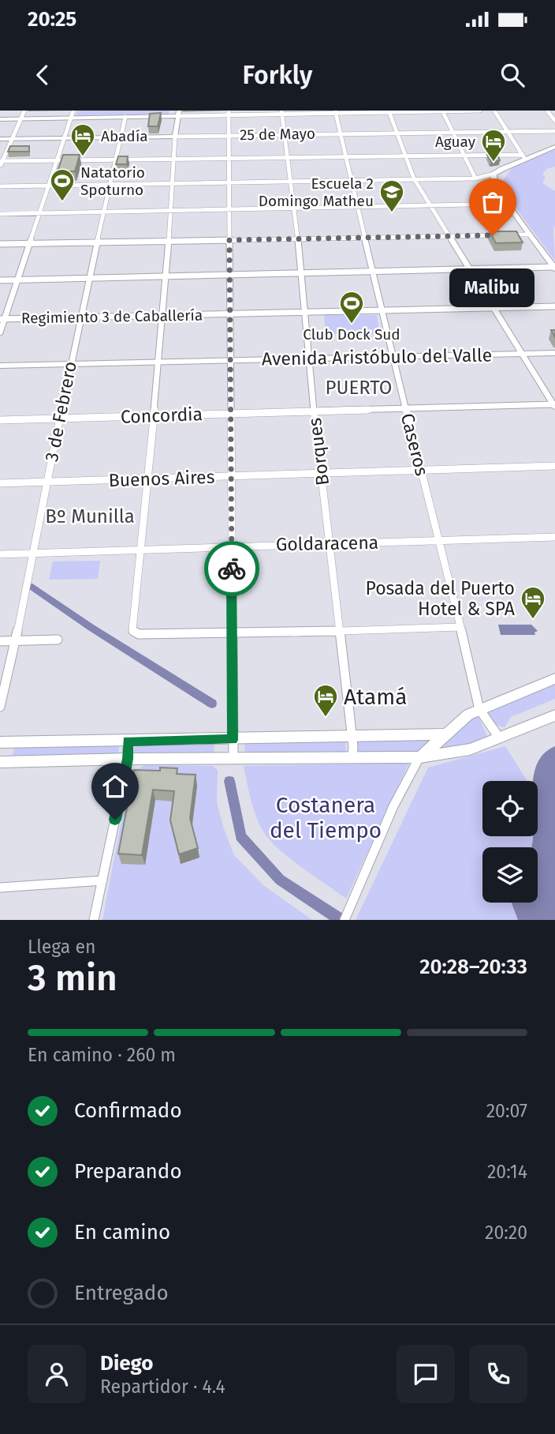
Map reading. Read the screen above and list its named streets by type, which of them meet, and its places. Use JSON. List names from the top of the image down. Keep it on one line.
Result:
{"streets":{"main road":["Avenida Aristóbulo del Valle"],"street":["25 de Mayo","Regimiento 3 de Caballería","3 de Febrero","Concordia","Caseros","Borques","Buenos Aires","Goldaracena"]},"crossings":[["25 de Mayo","3 de Febrero"],["25 de Mayo","Caseros"],["25 de Mayo","Borques"],["Regimiento 3 de Caballería","3 de Febrero"],["Regimiento 3 de Caballería","Caseros"],["Regimiento 3 de Caballería","Borques"],["Avenida Aristóbulo del Valle","3 de Febrero"],["Avenida Aristóbulo del Valle","Caseros"],["Avenida Aristóbulo del Valle","Borques"],["3 de Febrero","Concordia"],["3 de Febrero","Buenos Aires"],["3 de Febrero","Goldaracena"],["Concordia","Caseros"],["Concordia","Borques"],["Caseros","Buenos Aires"],["Caseros","Goldaracena"],["Borques","Buenos Aires"],["Borques","Goldaracena"]],"districts":["PUERTO","Bº Munilla"],"parks":["Costanera del Tiempo"],"places":{"hotel":["Abadía","Aguay","Posada del Puerto Hotel & SPA","Atamá"],"sports":["Natatorio Spoturno","Club Dock Sud"],"school or university":["Escuela 2 Domingo Matheu"],"other":["Malibu"]},"page":{"status":"20:25","header":"Forkly","bubble":"Malibu","heading":["3 min","Llega en","20:28–20:33"],"panel":["Diego","Repartidor · 4.4"],"bar":"En camino · 260 m","list":[["Confirmado","20:07"],["Preparando","20:14"],["En camino","20:20"],"Entregado"]}}
